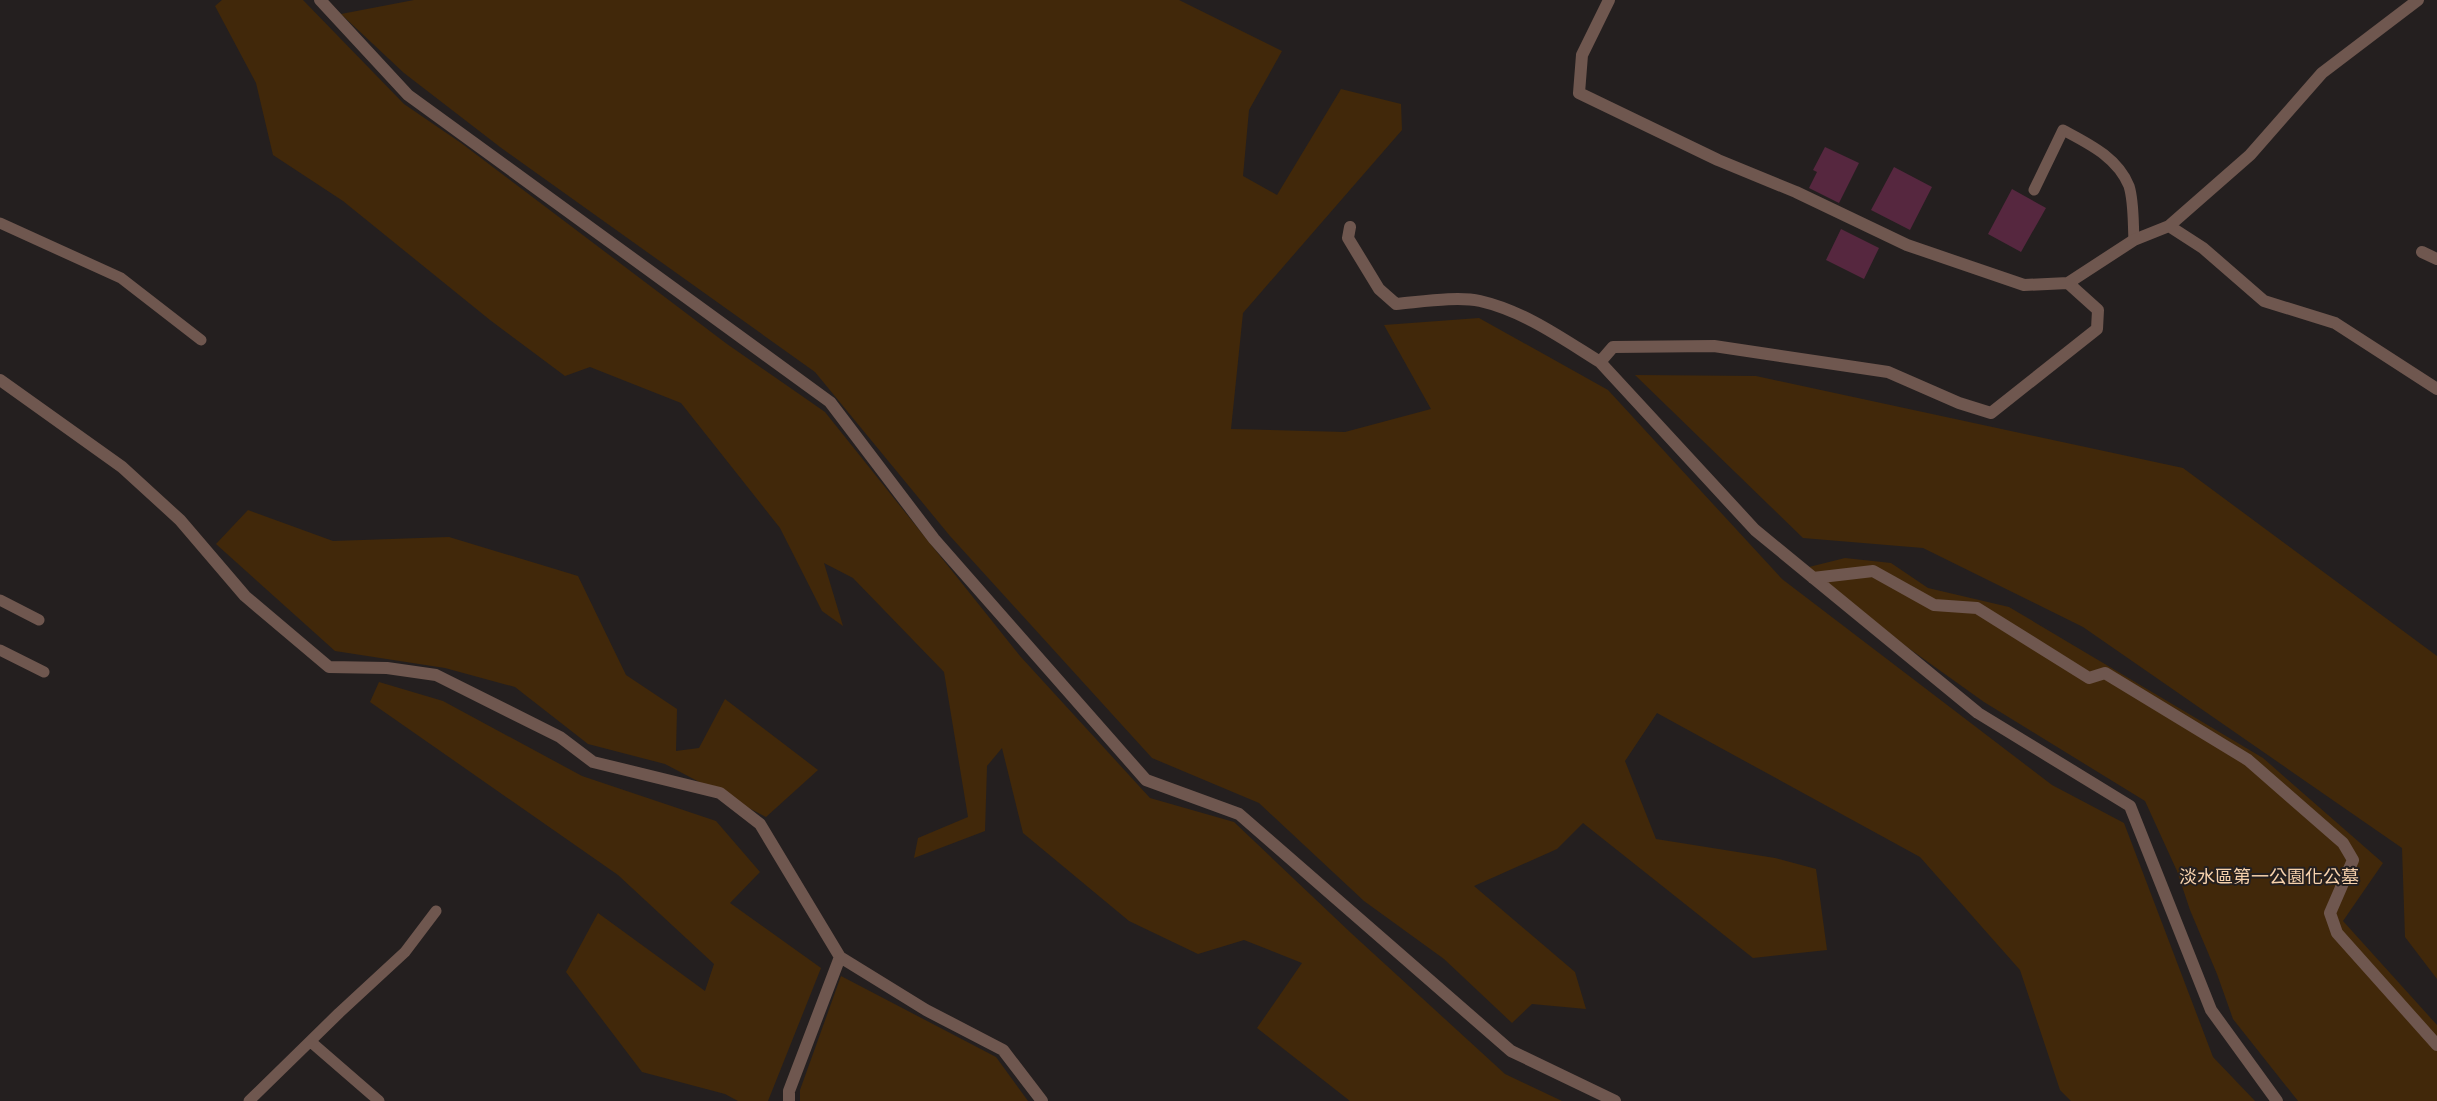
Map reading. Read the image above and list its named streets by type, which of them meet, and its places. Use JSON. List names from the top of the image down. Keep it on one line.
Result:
{"parks":["淡水區第一公園化公墓"]}
